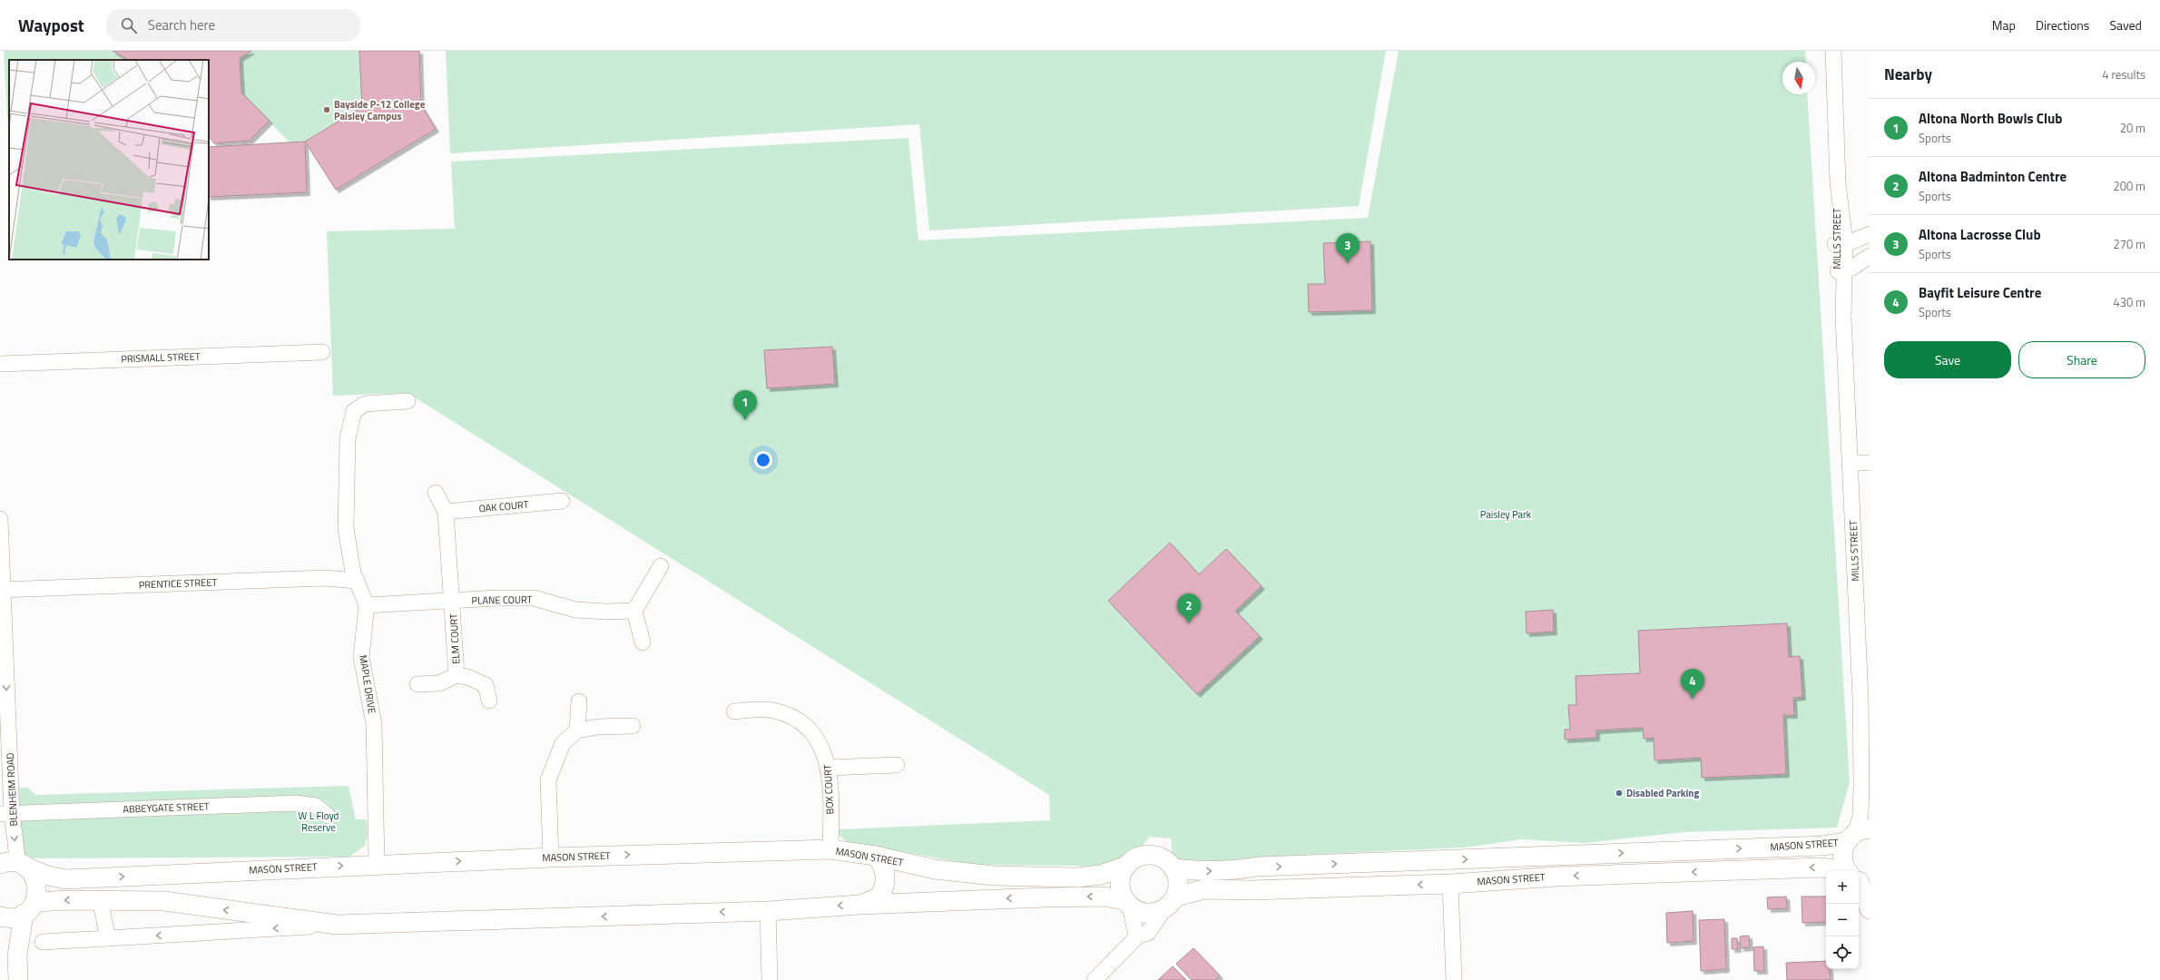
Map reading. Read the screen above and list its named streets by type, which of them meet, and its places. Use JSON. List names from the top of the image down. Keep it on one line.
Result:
{"streets":{"street":["MILLS STREET","PRISMALL STREET","OAK COURT","PRENTICE STREET","PLANE COURT","ELM COURT","MAPLE DRIVE","BLENHEIM ROAD","BOX COURT","ABBEYGATE STREET","MASON STREET"]},"crossings":[["MILLS STREET","MASON STREET"],["PRENTICE STREET","MAPLE DRIVE"],["PRENTICE STREET","BLENHEIM ROAD"],["PLANE COURT","ELM COURT"],["PLANE COURT","MAPLE DRIVE"],["MAPLE DRIVE","MASON STREET"],["BLENHEIM ROAD","ABBEYGATE STREET"],["BLENHEIM ROAD","MASON STREET"],["BOX COURT","MASON STREET"]],"one_way":["BLENHEIM ROAD"],"parks":["Paisley Park","W L Floyd Reserve"],"places":["Bayside P-12 College Paisley Campus","Disabled Parking"],"north":"bottom","page":{"header":"Waypost","search":"Search here","nav":["Map","Directions","Saved"],"heading":["Nearby","4 results"],"list":[{"mark":"1","name":"Altona North Bowls Club","note":"Sports","value":"20 m"},{"mark":"2","name":"Altona Badminton Centre","note":"Sports","value":"200 m"},{"mark":"3","name":"Altona Lacrosse Club","note":"Sports","value":"270 m"},{"mark":"4","name":"Bayfit Leisure Centre","note":"Sports","value":"430 m"}],"pins":["3","1","2","4"],"buttons":["Save","Share"],"map_buttons":["+","−"]}}
